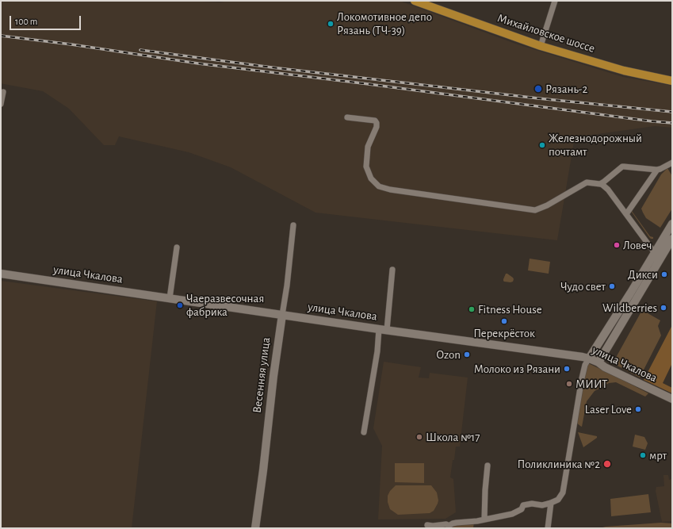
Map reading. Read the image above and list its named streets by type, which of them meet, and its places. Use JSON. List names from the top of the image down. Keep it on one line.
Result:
{"streets":{"main road":["Михайловское шоссе"],"street":["улица Чкалова","Весенняя улица"]},"crossings":[["улица Чкалова","Весенняя улица"]],"places":["Локомотивное депо Рязань (ТЧ-39)","Рязань-2","Железнодорожный почтамт","Ловеч","Дикси","Чудо свет","Чаеразвесочная фабрика","Wildberries","Fitness House","Перекрёсток","Ozon","Молоко из Рязани","МИИТ","Laser Love","Школа №17","мрт","Поликлиника №2"],"scale_bar":"100 m"}
